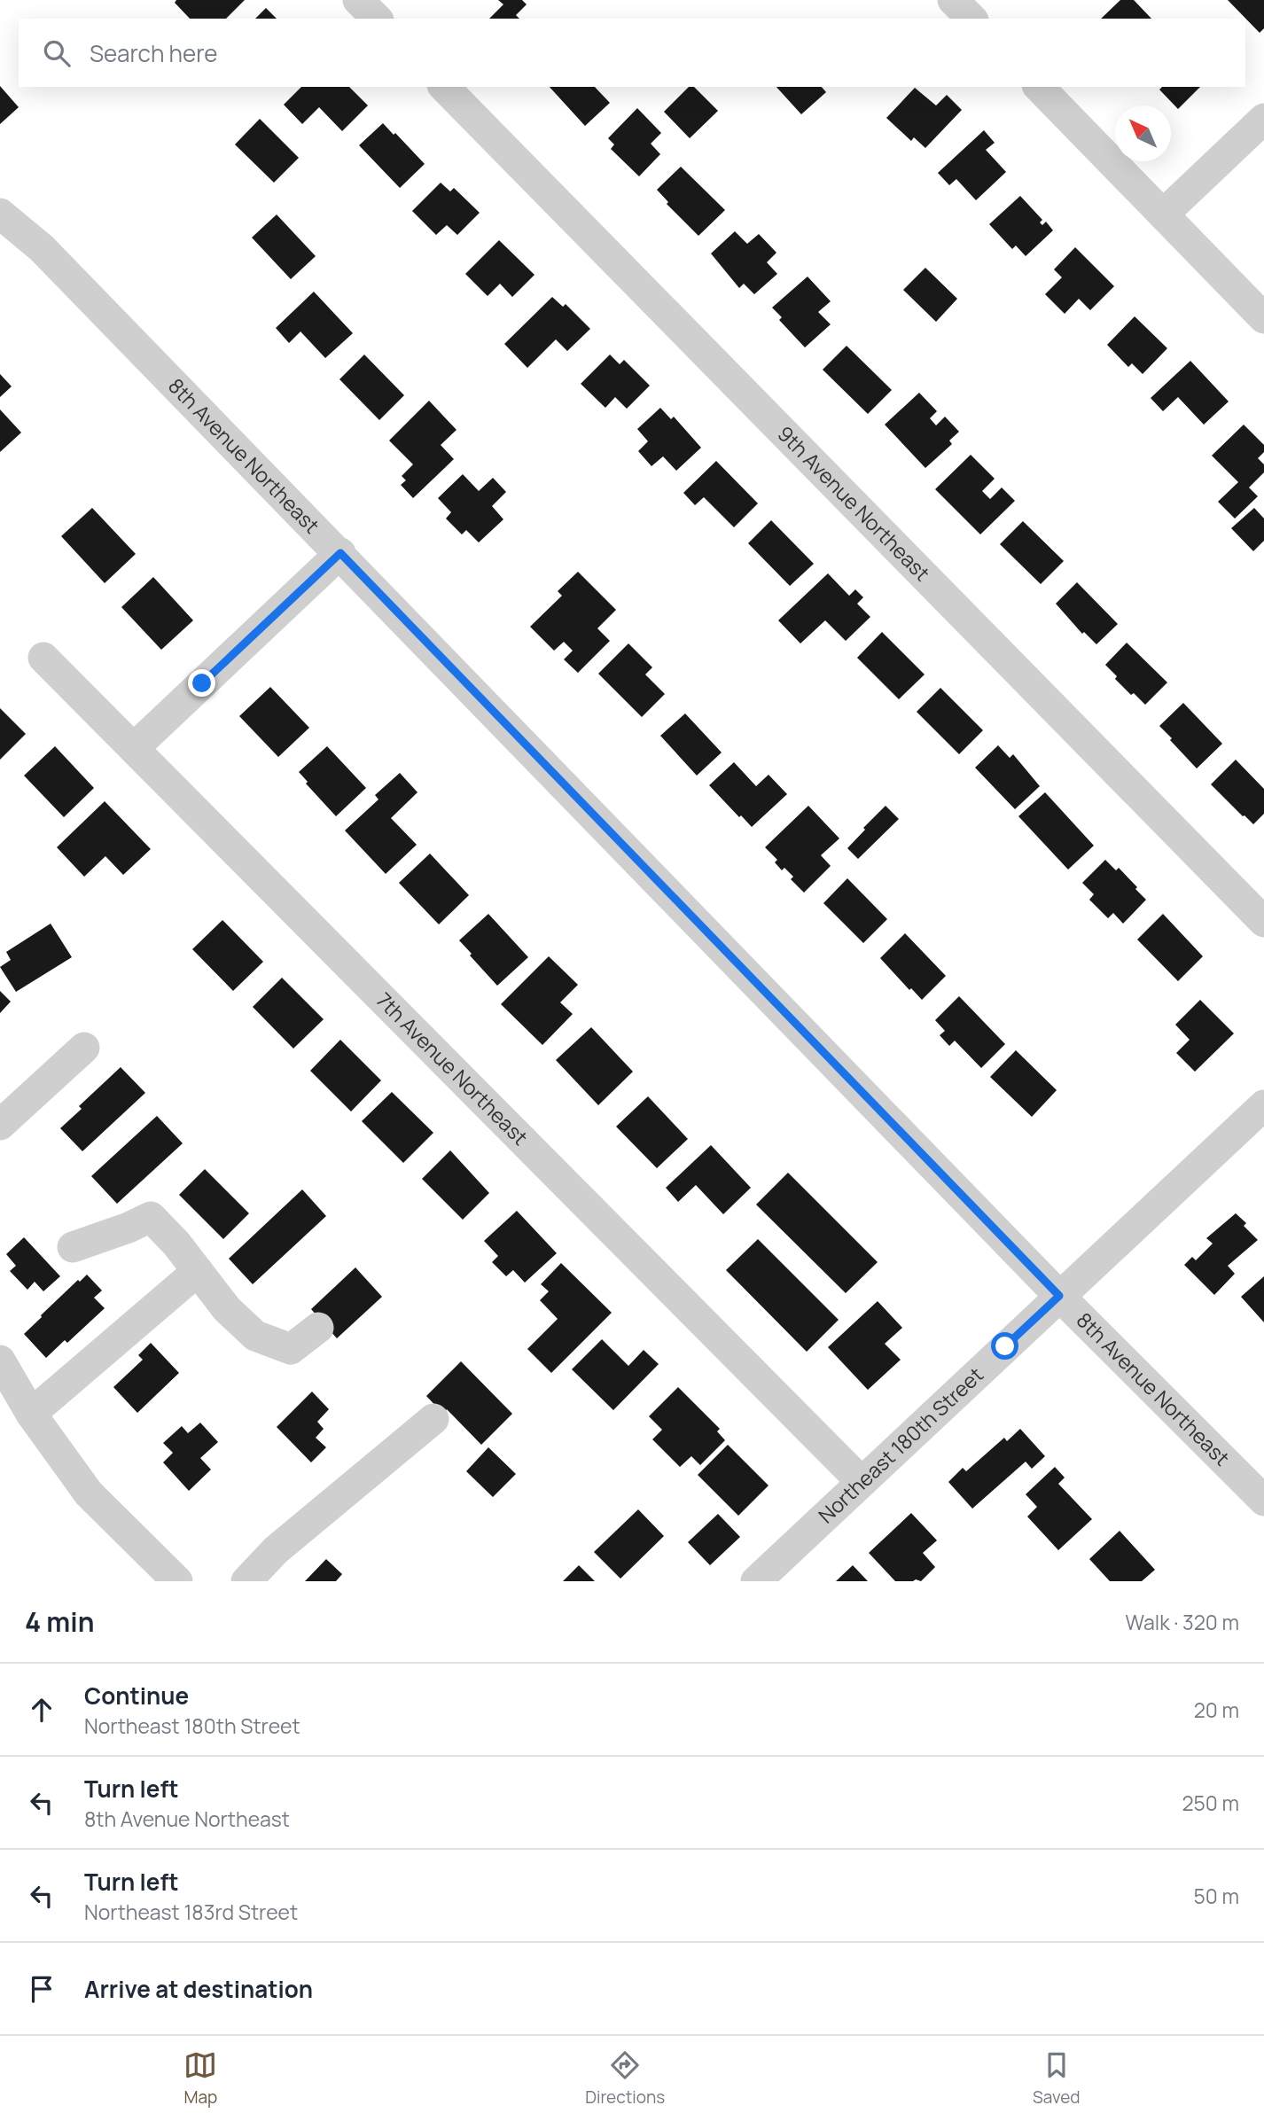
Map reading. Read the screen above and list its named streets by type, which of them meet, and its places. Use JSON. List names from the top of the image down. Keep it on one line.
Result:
{"streets":{"street":["8th Avenue Northeast","9th Avenue Northeast","7th Avenue Northeast","Northeast 180th Street"]},"crossings":[["8th Avenue Northeast","Northeast 180th Street"],["7th Avenue Northeast","Northeast 180th Street"]],"north":"top left","page":{"search":"Search here","heading":["4 min","Walk · 320 m"],"list":[["Continue","Northeast 180th Street","20 m"],["Turn left","8th Avenue Northeast","250 m"],["Turn left","Northeast 183rd Street","50 m"],"Arrive at destination"],"nav":["Map","Directions","Saved"]}}
